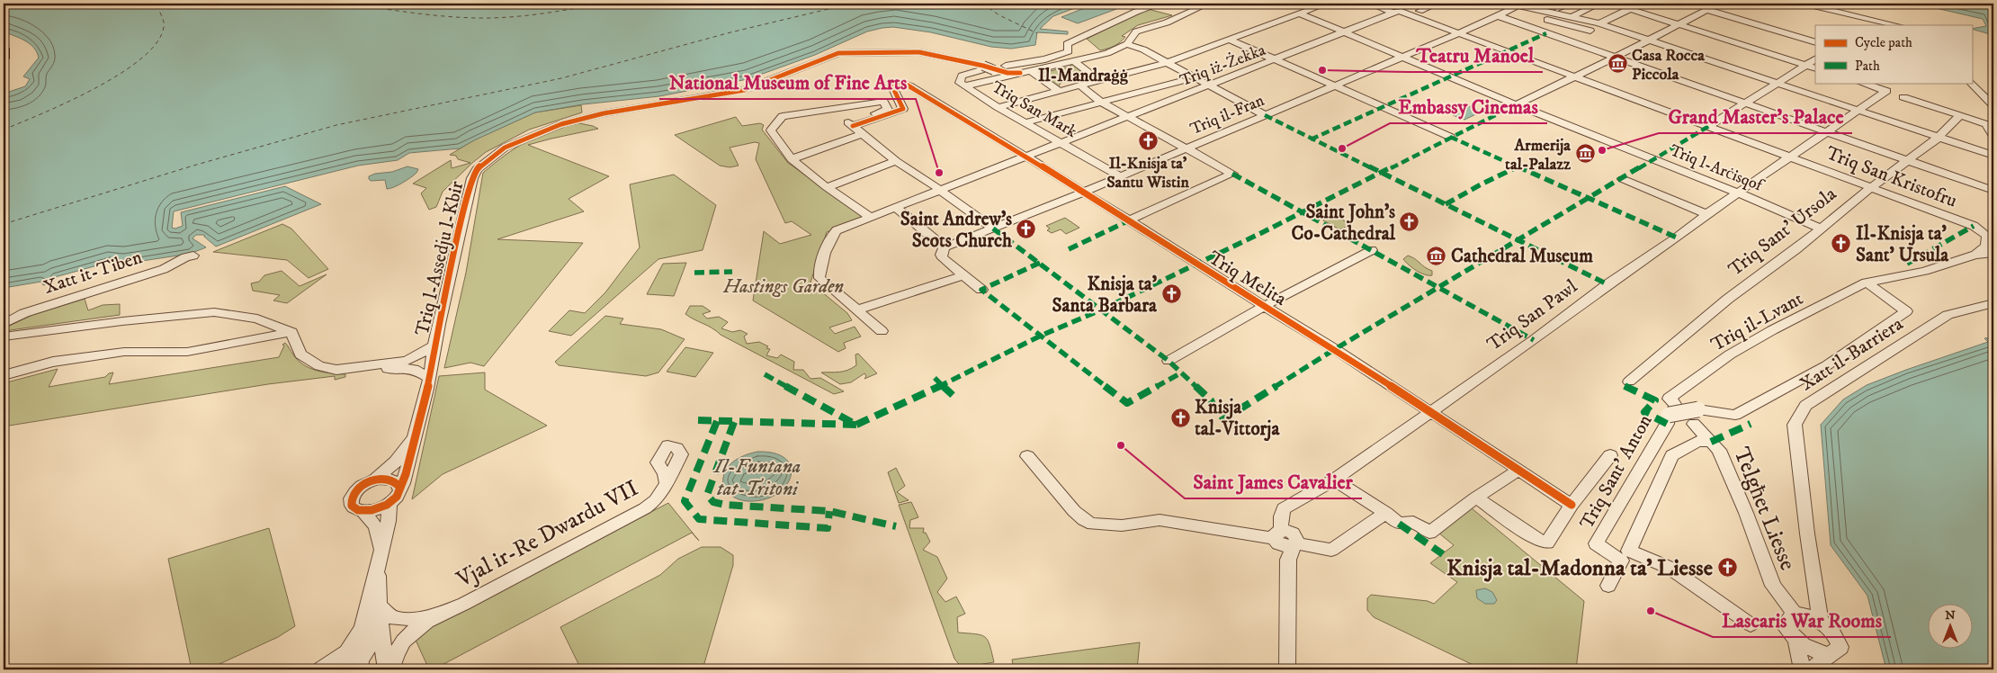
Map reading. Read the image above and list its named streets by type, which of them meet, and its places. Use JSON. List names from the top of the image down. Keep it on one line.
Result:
{"streets":{"street":["Triq iż-Żekka","Triq San Mark","Triq il-Fran","Triq l-Arċisqof","Triq San Kristofru","Triq Sant' Ursola","Triq l-Assedju l-Kbir","Xatt it-Tiben","Triq Melita","Triq San Pawl","Triq il-Lvant","Xatt il-Barriera","Triq Sant' Anton","Telgħet Liesse","Vjal ir-Re Dwardu VII"]},"crossings":[["Triq iż-Żekka","Triq San Mark"],["Triq iż-Żekka","Triq l-Arċisqof"],["Triq iż-Żekka","Triq San Kristofru"],["Triq iż-Żekka","Triq Melita"],["Triq San Mark","Triq il-Fran"],["Triq San Mark","Triq l-Assedju l-Kbir"],["Triq il-Fran","Triq l-Arċisqof"],["Triq il-Fran","Triq San Kristofru"],["Triq il-Fran","Triq Melita"],["Triq l-Arċisqof","Triq Sant' Ursola"],["Triq l-Arċisqof","Triq San Pawl"],["Triq San Kristofru","Triq Sant' Ursola"],["Triq San Kristofru","Triq San Pawl"],["Triq San Kristofru","Triq il-Lvant"],["Triq l-Assedju l-Kbir","Vjal ir-Re Dwardu VII"],["Triq Melita","Triq San Pawl"],["Triq il-Lvant","Triq Sant' Anton"]],"districts":["Il-Mandraġġ"],"water":["Il-Funtana tat-Tritoni"],"parks":["Hastings Garden"],"places":{"museum":["Casa Rocca Piccola","Armerija tal-Palazz","Cathedral Museum"],"other":["Teatru Manoel","Embassy Cinemas","Grand Master's Palace","National Museum of Fine Arts","Saint James Cavalier","Lascaris War Rooms"],"church":["Il-Knisja ta' Santu Wistin","Saint John's Co-Cathedral","Saint Andrew's Scots Church","Il-Knisja ta' Sant' Ursula","Knisja ta' Santa Barbara","Knisja tal-Vittorja","Knisja tal-Madonna ta' Liesse"]},"legend":["Cycle path","Path"],"north":"top"}
